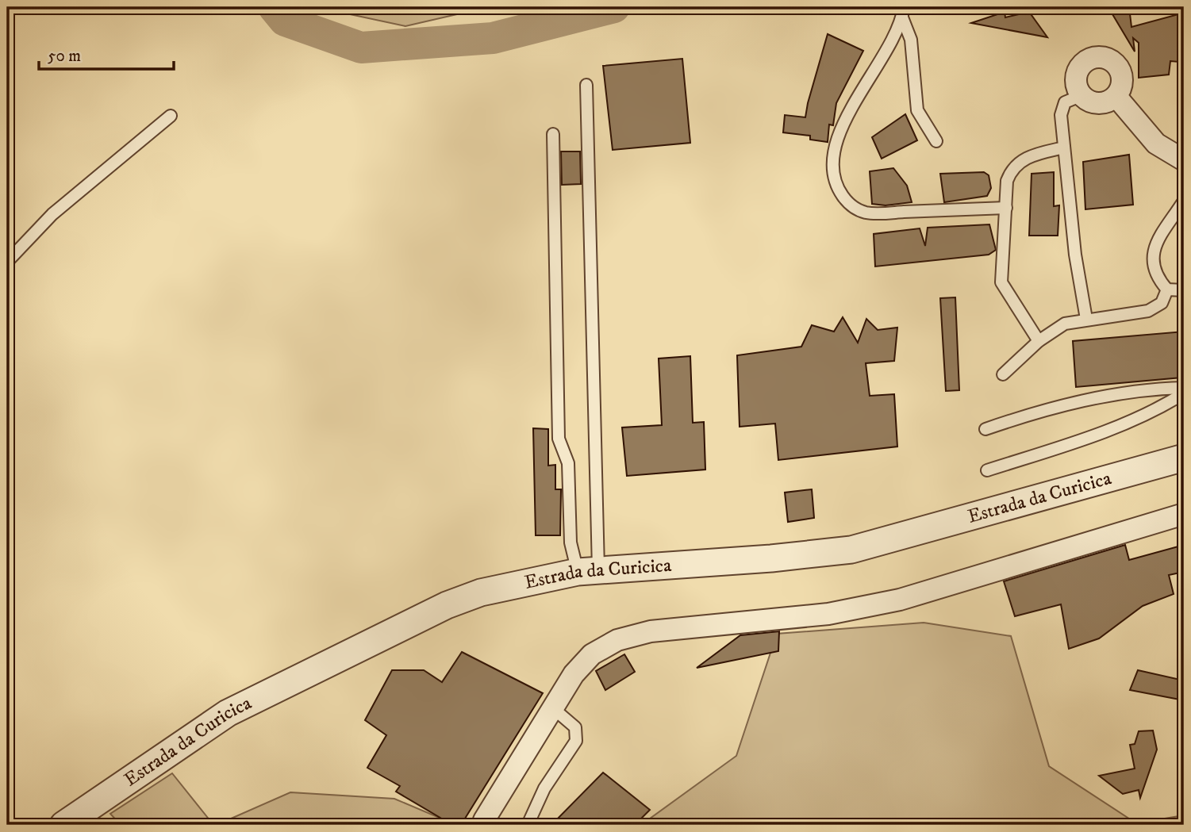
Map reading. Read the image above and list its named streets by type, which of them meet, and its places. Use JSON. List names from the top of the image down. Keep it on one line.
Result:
{"streets":{"street":["Estrada da Curicica"]},"scale_bar":"50 m"}
